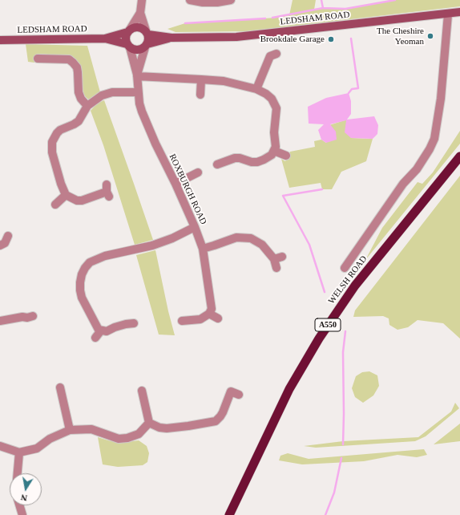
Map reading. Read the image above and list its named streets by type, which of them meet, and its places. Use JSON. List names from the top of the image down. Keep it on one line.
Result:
{"streets":{"highway":["WELSH ROAD","A550"],"main road":["LEDSHAM ROAD"],"street":["ROXBURGH ROAD"]},"crossings":[["LEDSHAM ROAD","ROXBURGH ROAD"],["LEDSHAM ROAD","WELSH ROAD"]],"places":["The Cheshire Yeoman","Brookdale Garage"],"north":"bottom"}
